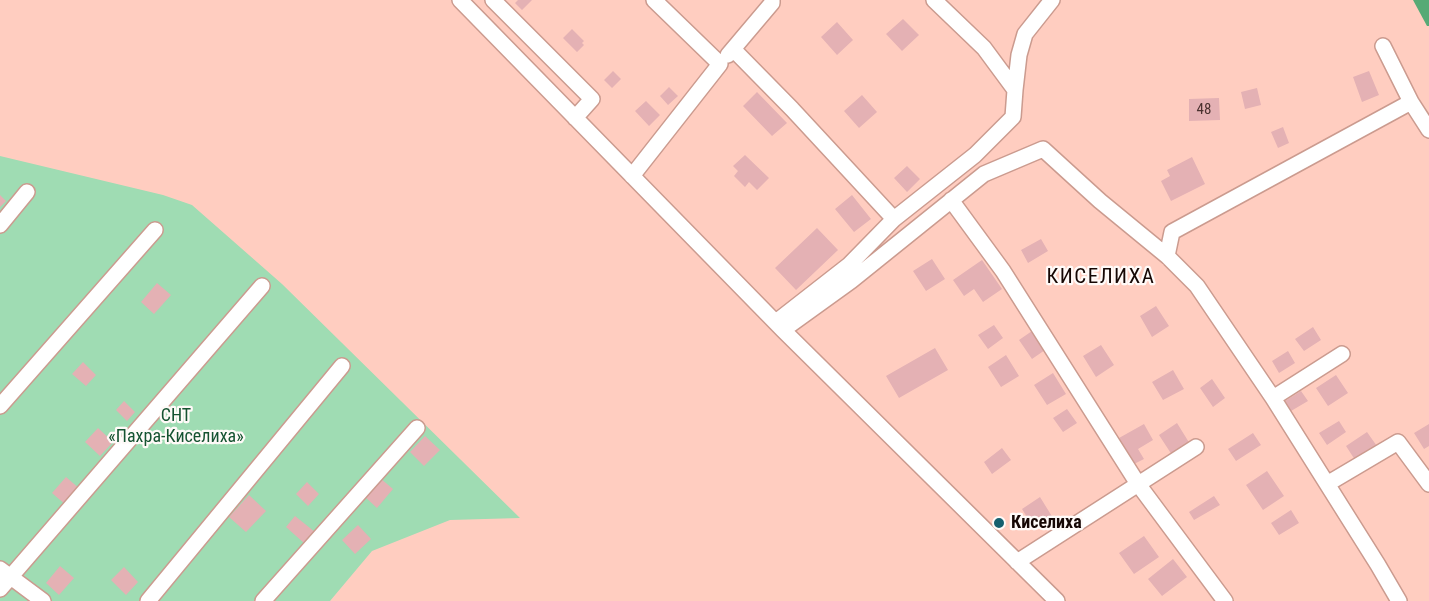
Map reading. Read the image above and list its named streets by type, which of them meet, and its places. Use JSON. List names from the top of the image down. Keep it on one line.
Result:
{"districts":["КИСЕЛИХА"],"parks":["СНТ «Пахра-Киселиха»"],"places":["Киселиха"],"house_numbers":["48"]}
